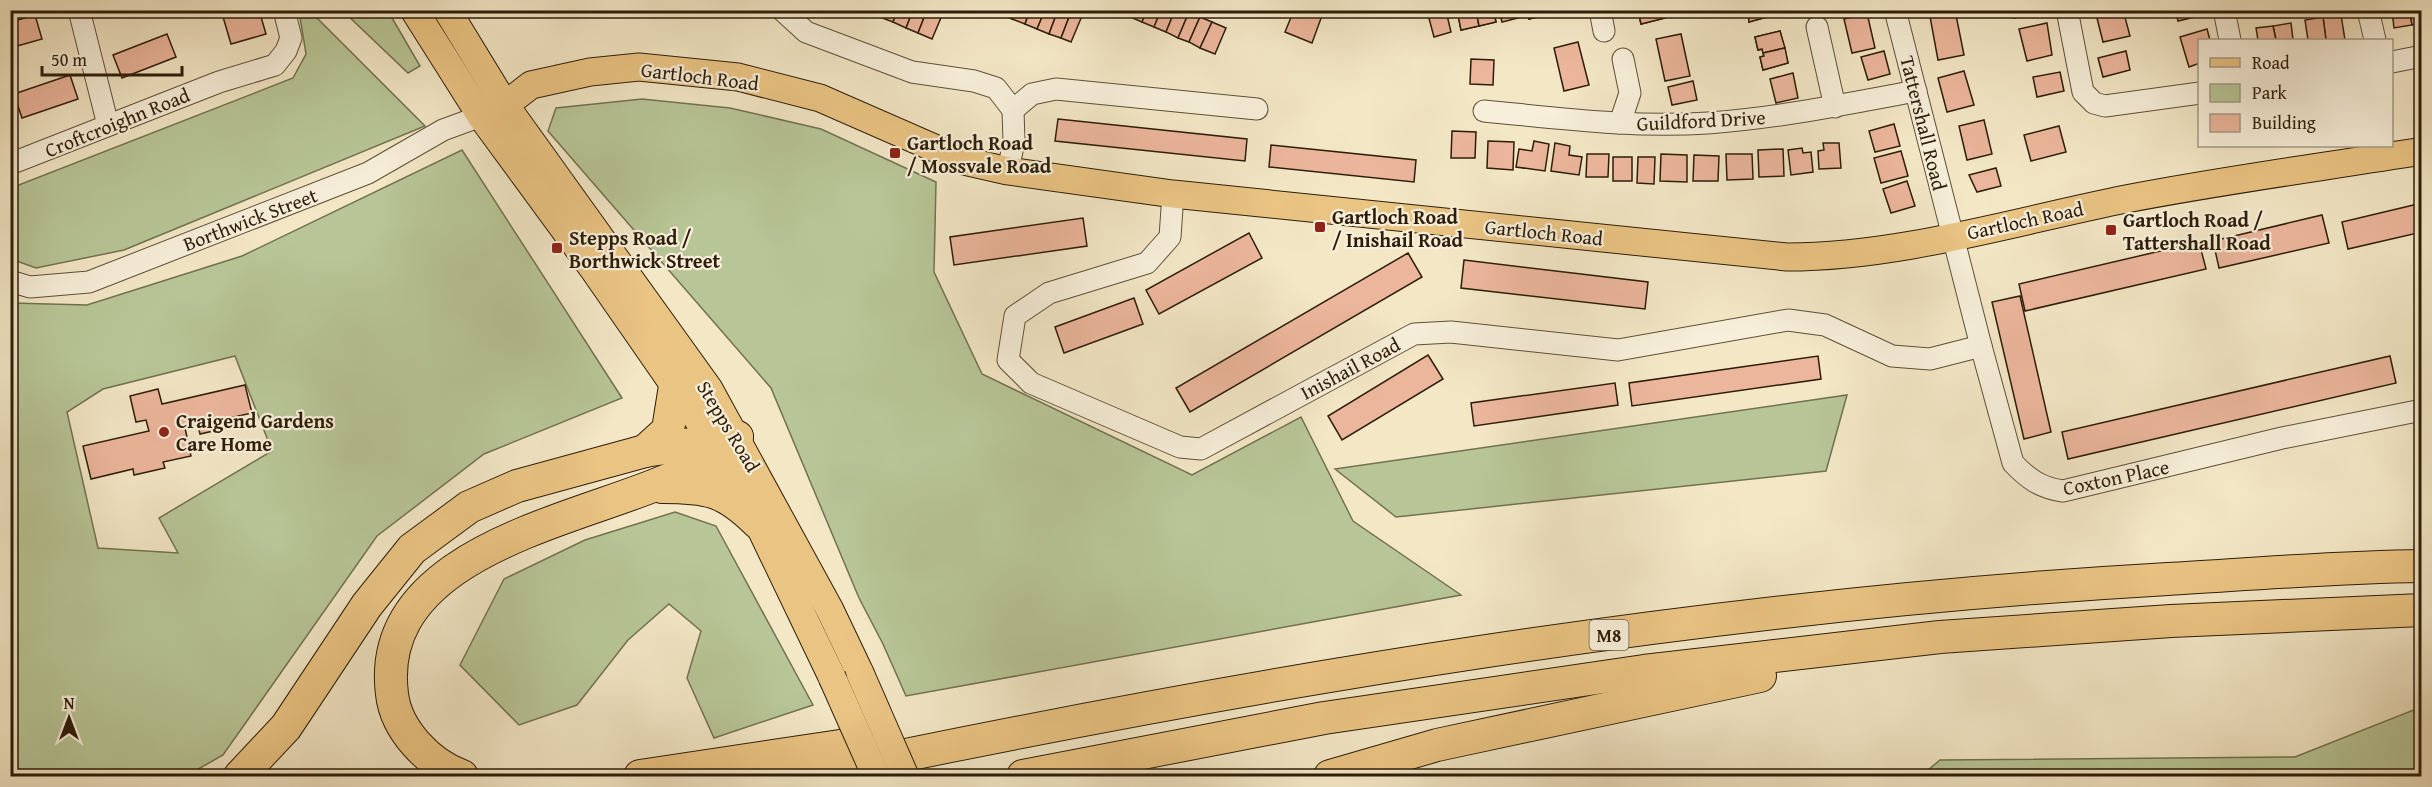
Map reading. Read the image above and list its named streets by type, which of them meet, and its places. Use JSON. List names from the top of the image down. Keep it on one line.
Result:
{"streets":{"highway":["M8"],"main road":["Gartloch Road","Stepps Road"],"street":["Guildford Drive","Croftcroighn Road","Tattershall Road","Borthwick Street","Inishail Road","Coxton Place"]},"crossings":[["Gartloch Road","Tattershall Road"],["Gartloch Road","Borthwick Street"],["Gartloch Road","Inishail Road"],["Gartloch Road","Stepps Road"],["Gartloch Road","Coxton Place"],["Guildford Drive","Tattershall Road"],["Tattershall Road","Coxton Place"],["Borthwick Street","Stepps Road"],["Inishail Road","Coxton Place"]],"places":{"transit":["Gartloch Road / Mossvale Road","Gartloch Road / Inishail Road","Gartloch Road / Tattershall Road","Stepps Road / Borthwick Street"],"other":["Craigend Gardens Care Home"]},"legend":["Road","Park","Building"],"scale_bar":"50 m","north":"top"}
